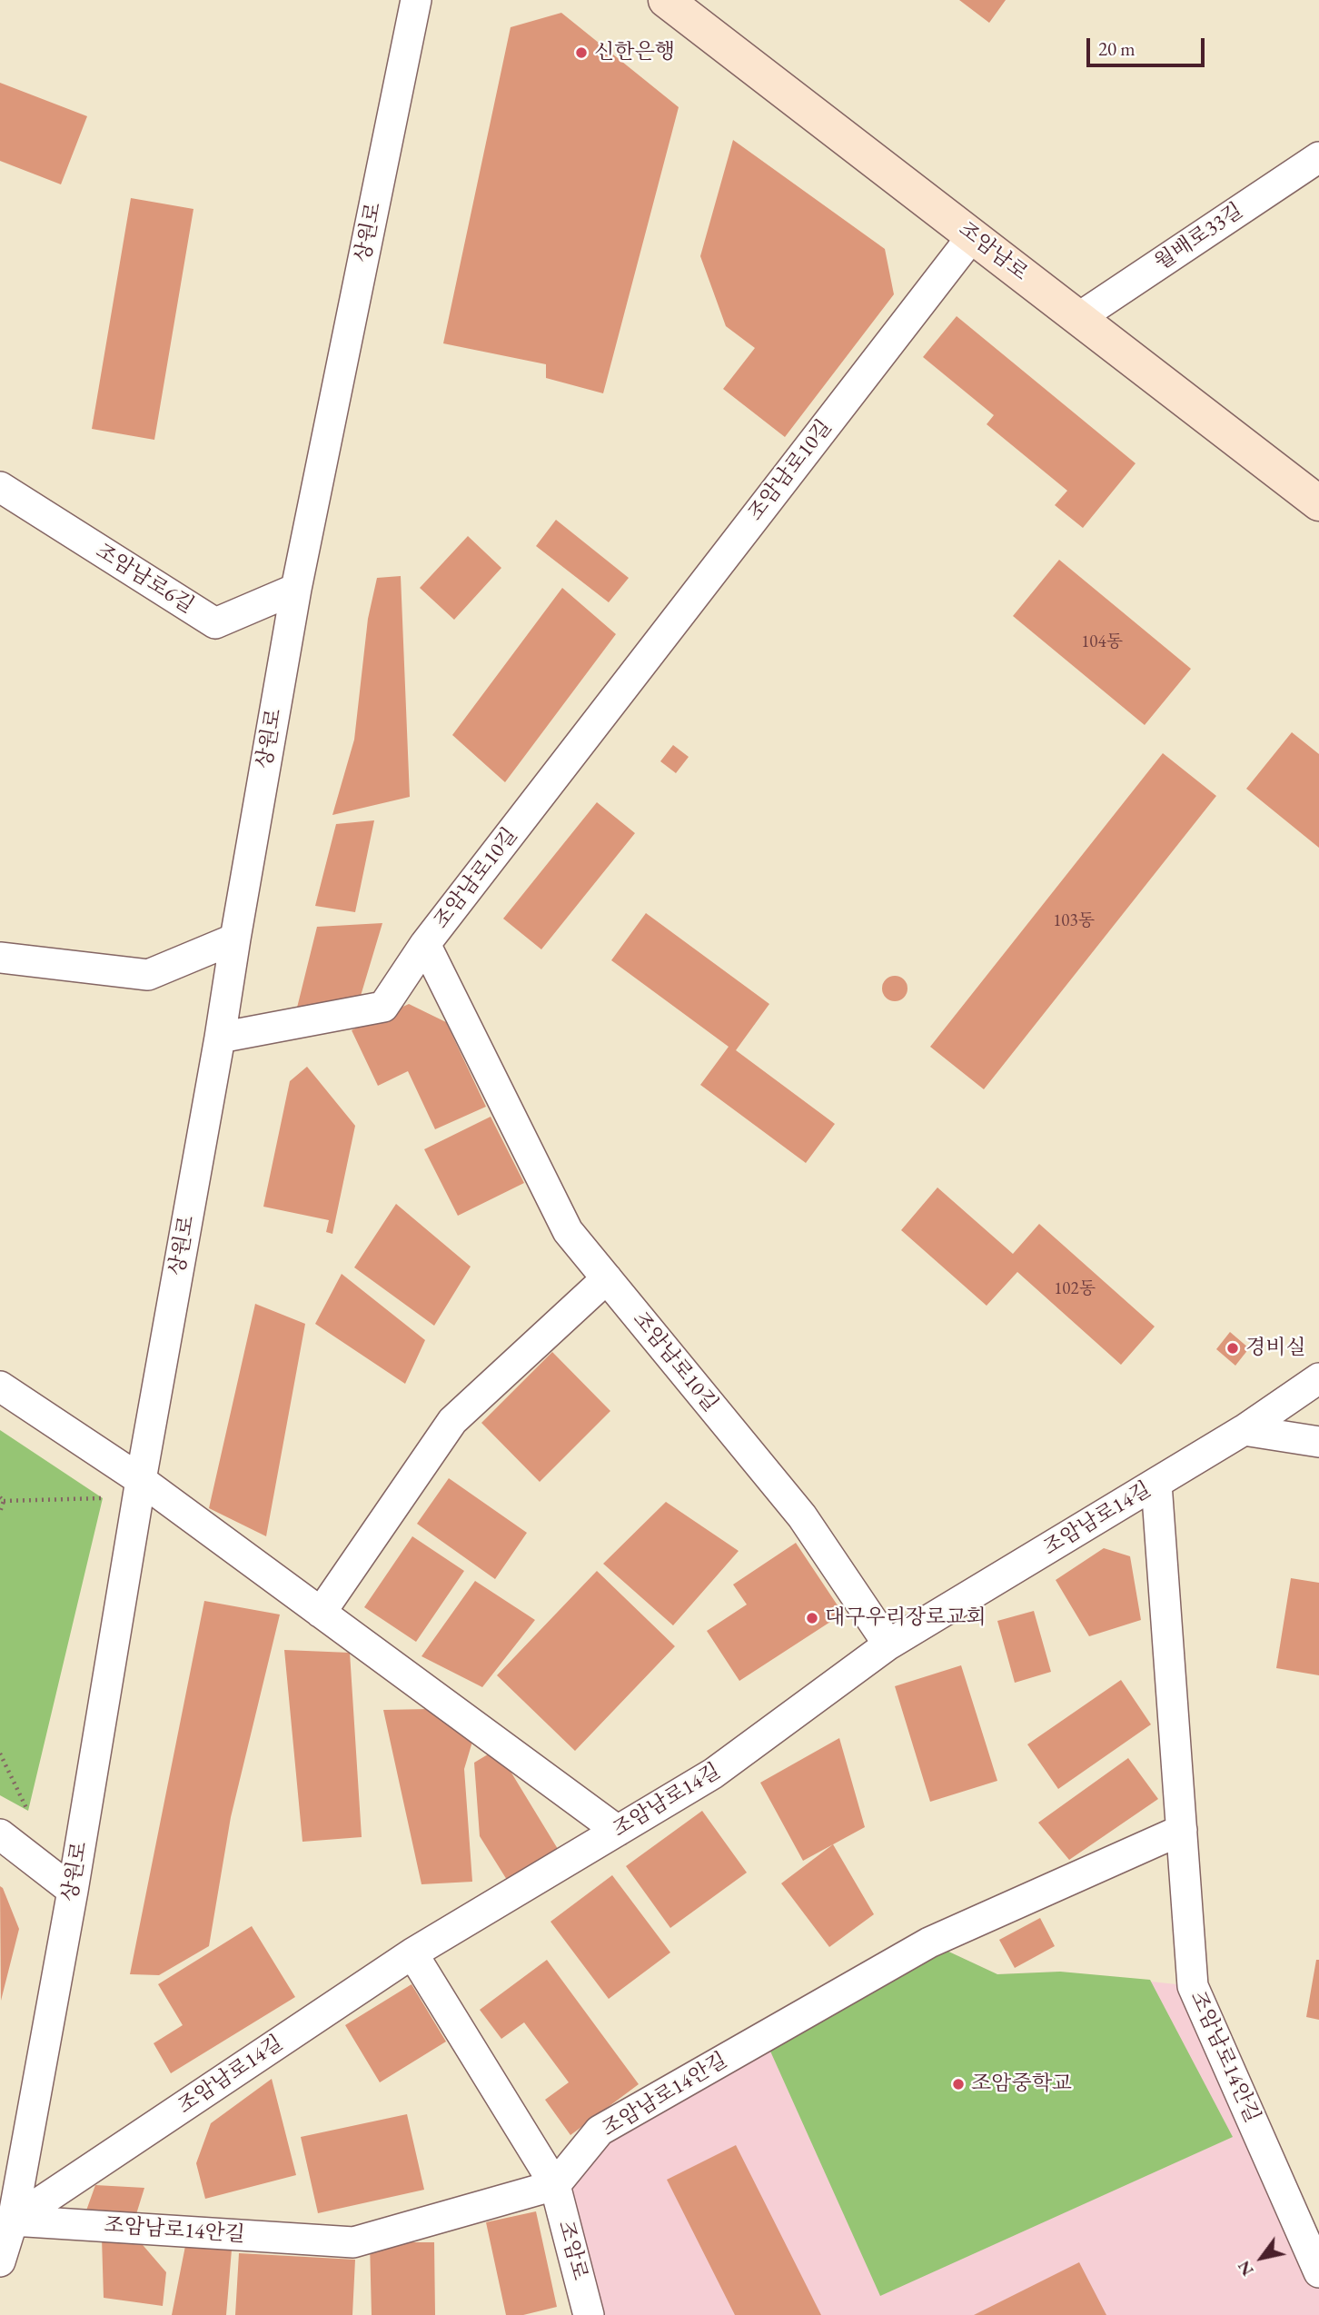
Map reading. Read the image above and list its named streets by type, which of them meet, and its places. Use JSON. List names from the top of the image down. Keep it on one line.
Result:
{"streets":{"main road":["조암남로"],"street":["상원로","월배로33길","조암남로10길","조암남로6길","조암남로14길","조암남로14안길","조암로"]},"crossings":[["상원로","조암남로6길"],["상원로","조암남로14길"],["상원로","조암남로14안길"],["월배로33길","조암남로"],["조암남로","조암남로10길"],["조암남로10길","조암남로14길"],["조암남로14길","조암남로14안길"],["조암남로14길","조암로"],["조암남로14안길","조암로"]],"places":["신한은행","경비실","대구우리장로교회","조암중학교"],"house_numbers":["104동","103동","102동"],"scale_bar":"20 m","north":"bottom left"}
